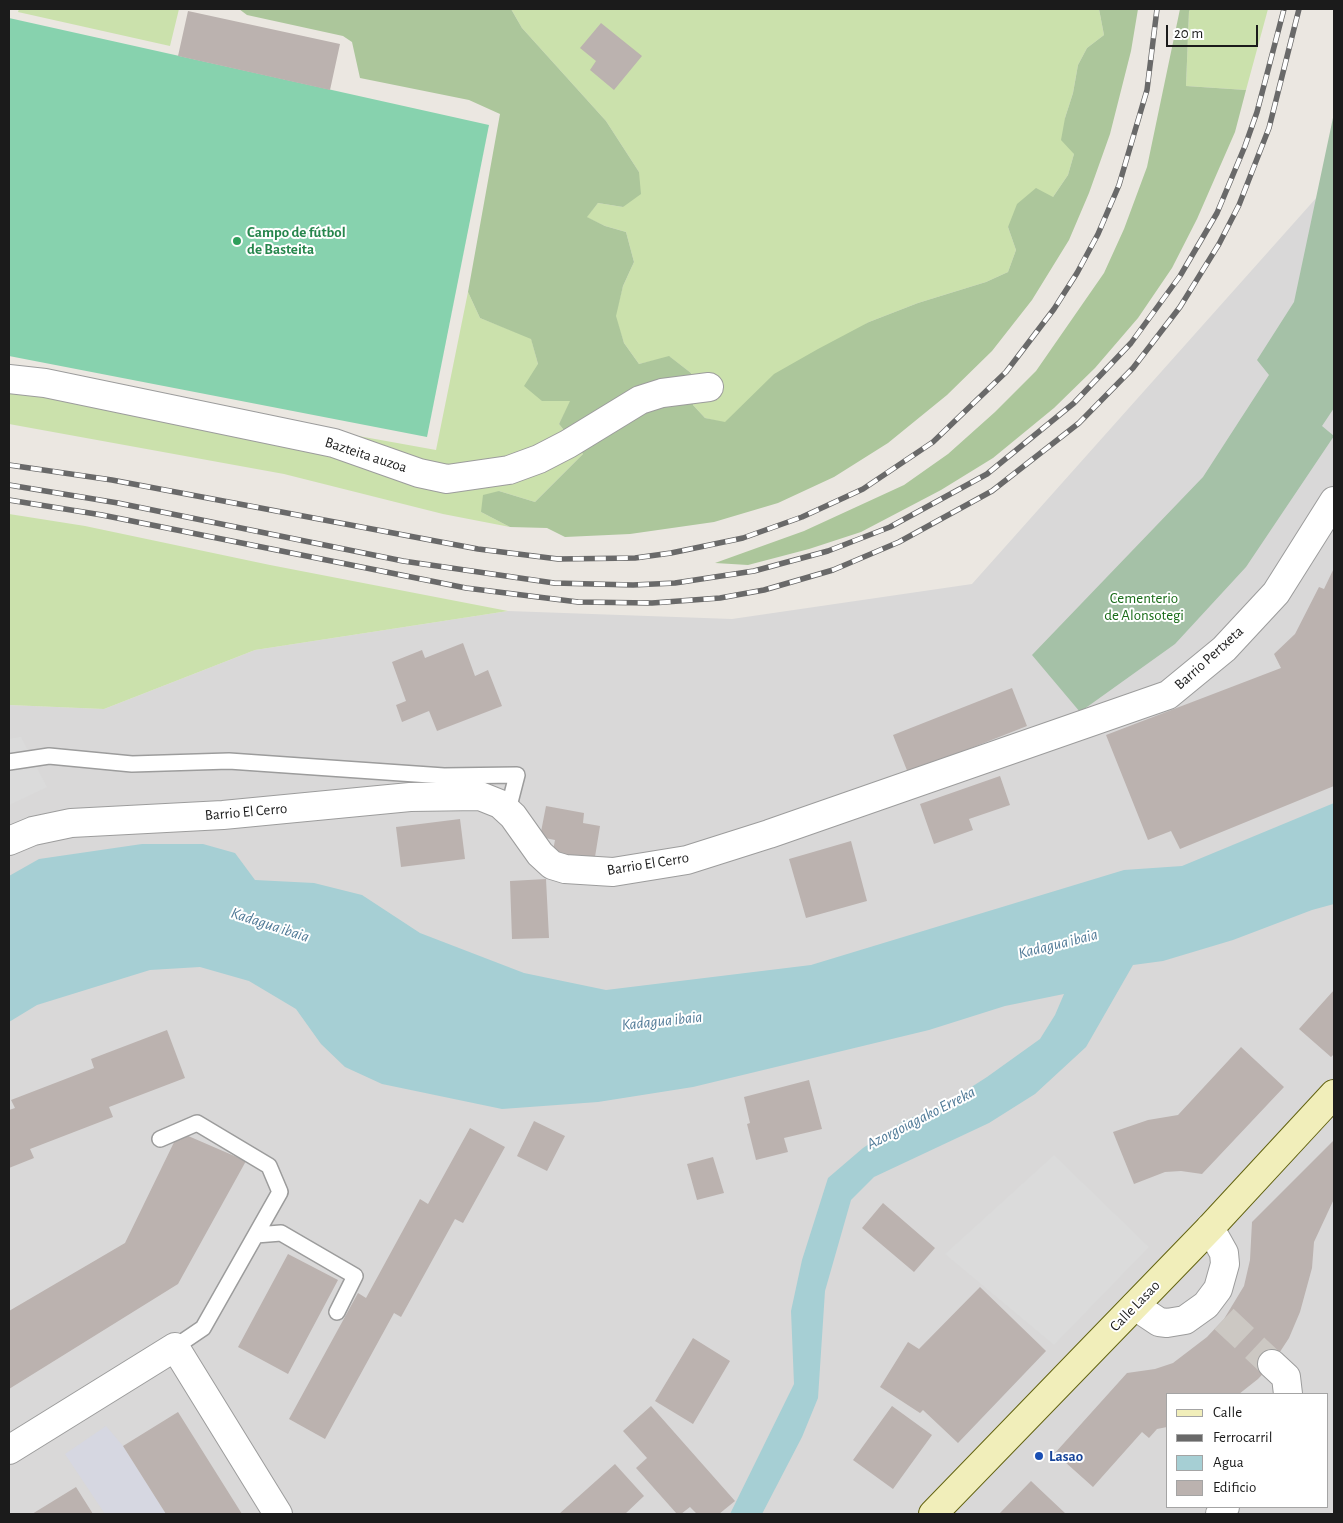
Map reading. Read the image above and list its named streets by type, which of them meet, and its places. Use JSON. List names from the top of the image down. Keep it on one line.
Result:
{"streets":{"street":["Bazteita auzoa","Barrio Pertxeta","Barrio El Cerro","Calle Lasao"]},"crossings":[["Barrio Pertxeta","Barrio El Cerro"]],"water":["Kadagua ibaia","Azorgoiagako Erreka"],"parks":["Cementerio de Alonsotegi"],"places":["Campo de fútbol de Basteita","Lasao"],"legend":["Calle","Ferrocarril","Agua","Edificio"],"scale_bar":"20 m"}
